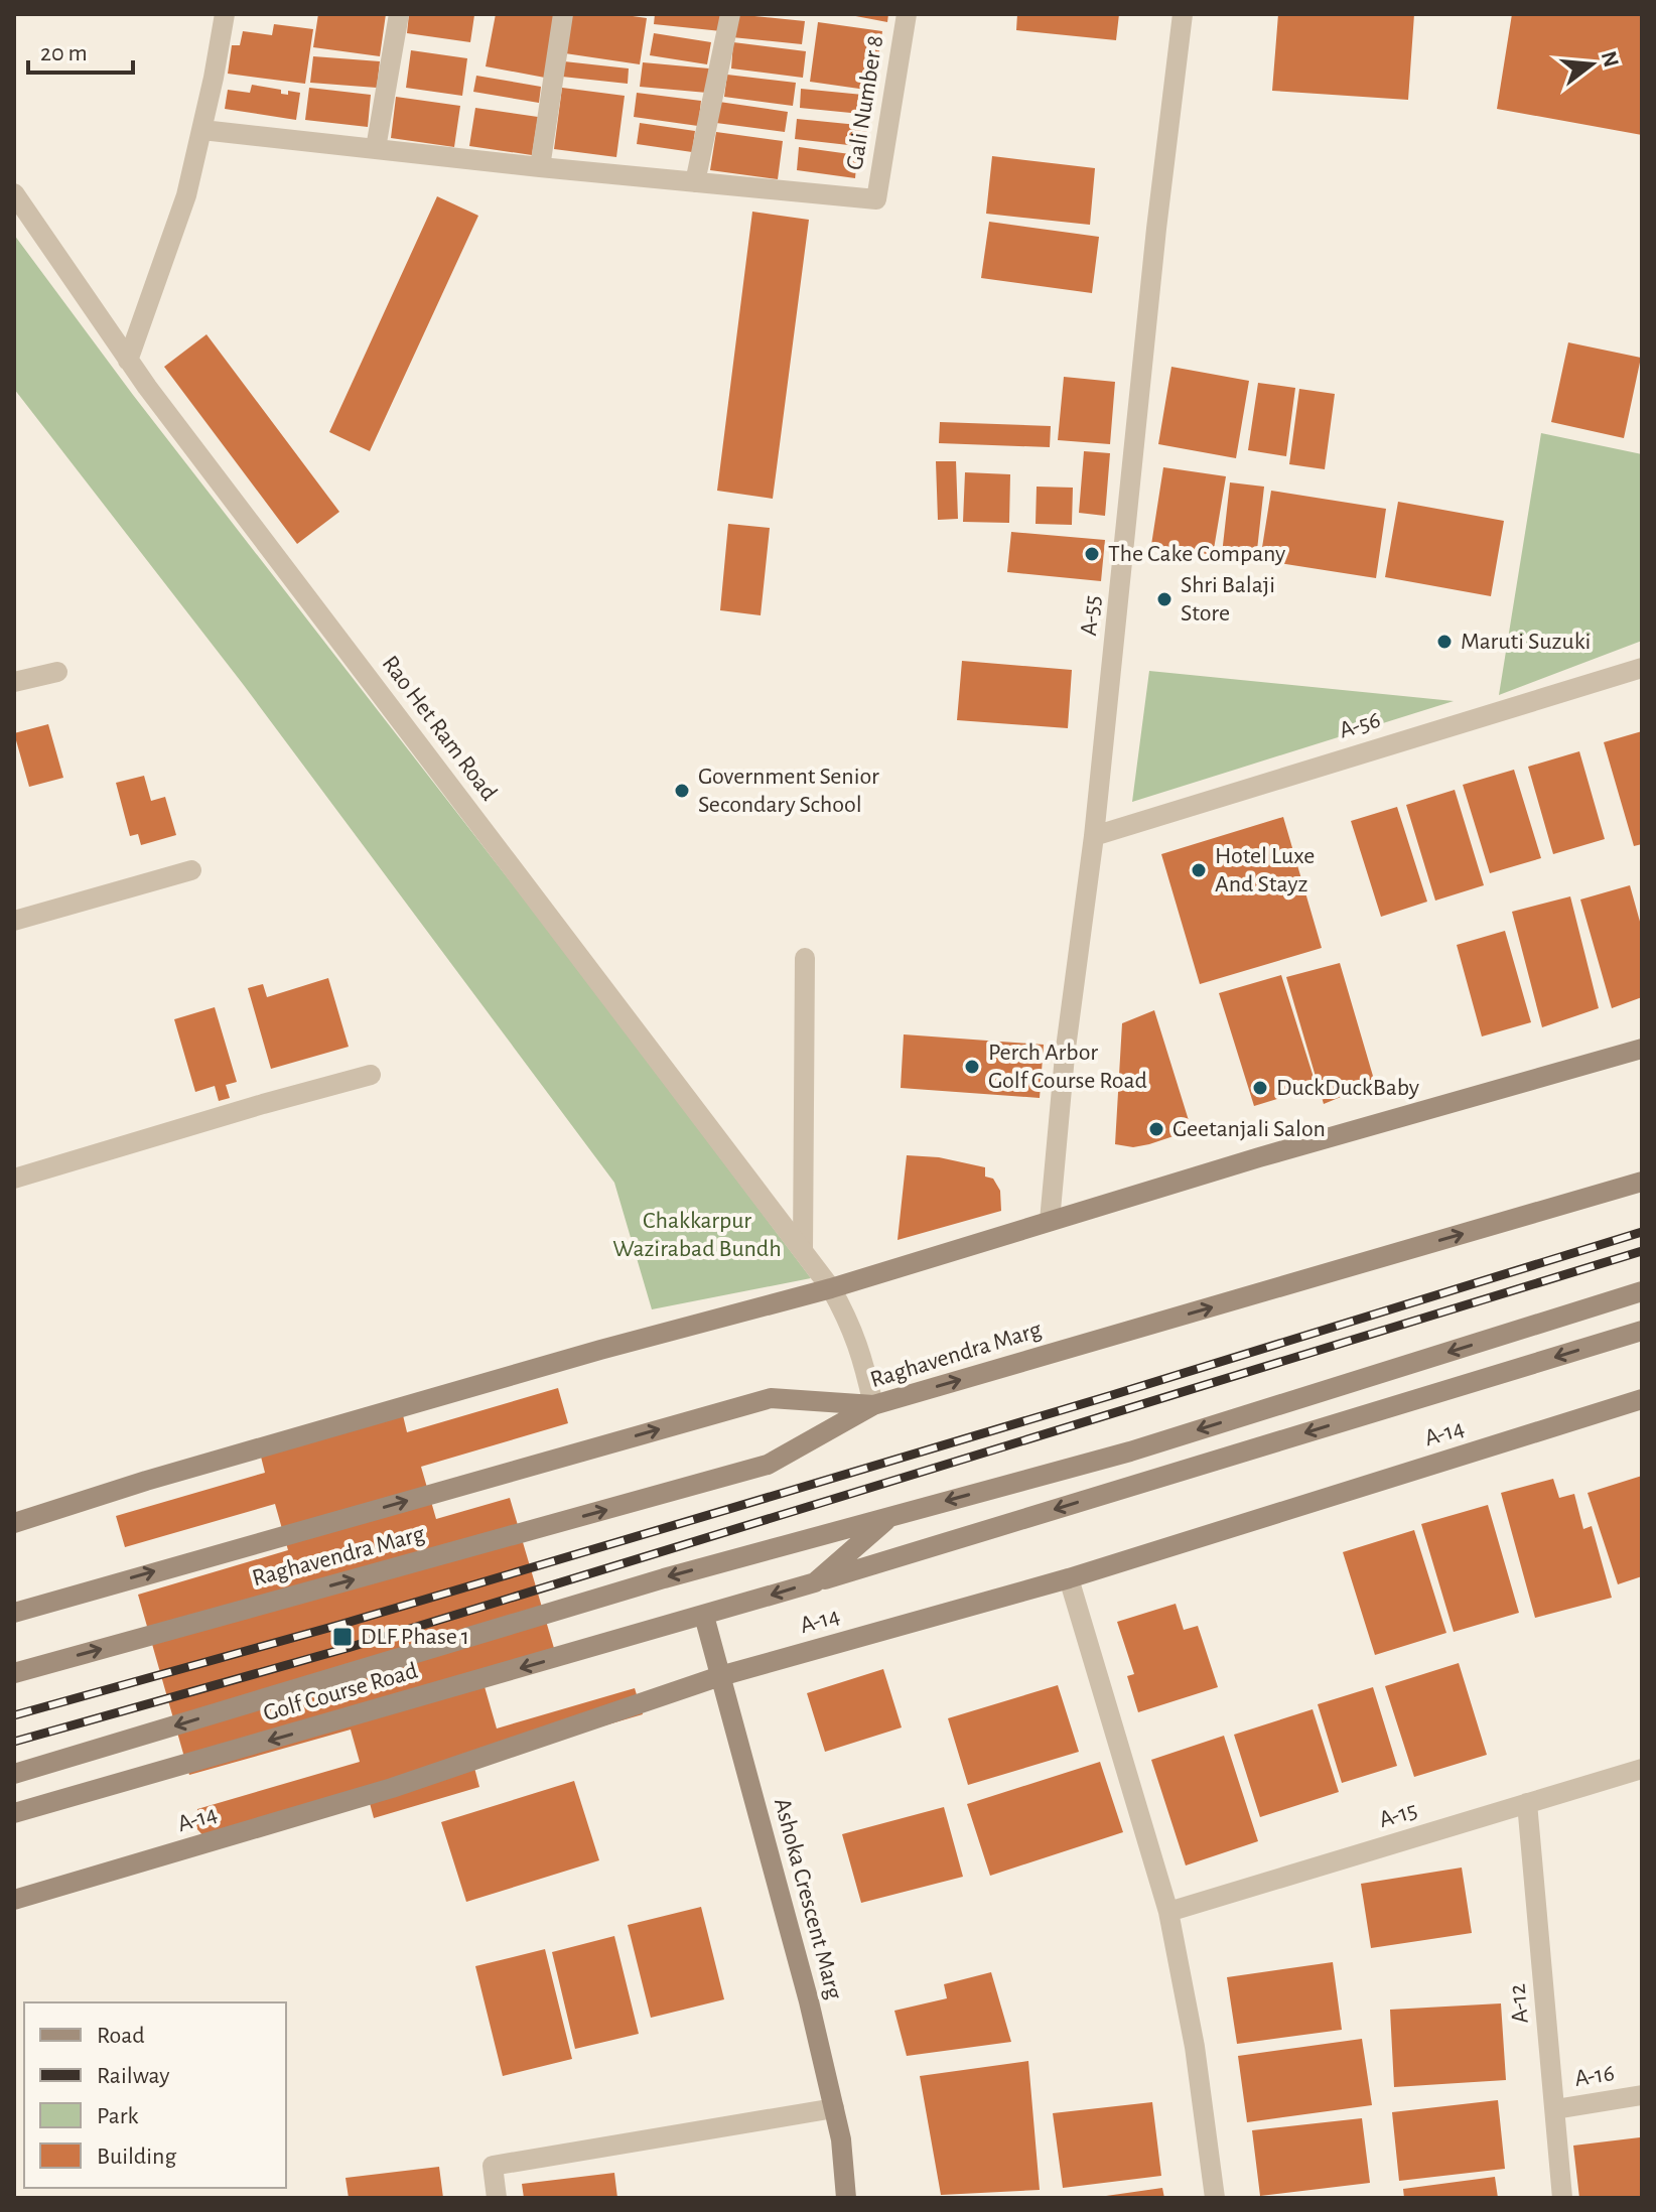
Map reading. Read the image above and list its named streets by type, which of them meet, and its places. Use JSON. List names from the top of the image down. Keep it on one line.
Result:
{"streets":{"street":["Gali Number 8","A-55","A-56","Rao Het Ram Road","Raghavendra Marg","A-14","Golf Course Road","A-15","Ashoka Crescent Marg","A-12","A-16"]},"crossings":[["A-55","A-56"],["Rao Het Ram Road","Raghavendra Marg"],["A-14","Ashoka Crescent Marg"],["Golf Course Road","Ashoka Crescent Marg"],["A-15","A-12"],["A-12","A-16"]],"parks":["Chakkarpur Wazirabad Bundh"],"places":{"other":["The Cake Company","Shri Balaji Store","Maruti Suzuki","Government Senior Secondary School","Hotel Luxe And Stayz","Perch Arbor Golf Course Road","DuckDuckBaby","Geetanjali Salon"],"transit":["DLF Phase 1"]},"legend":["Road","Railway","Park","Building"],"scale_bar":"20 m","north":"right"}
